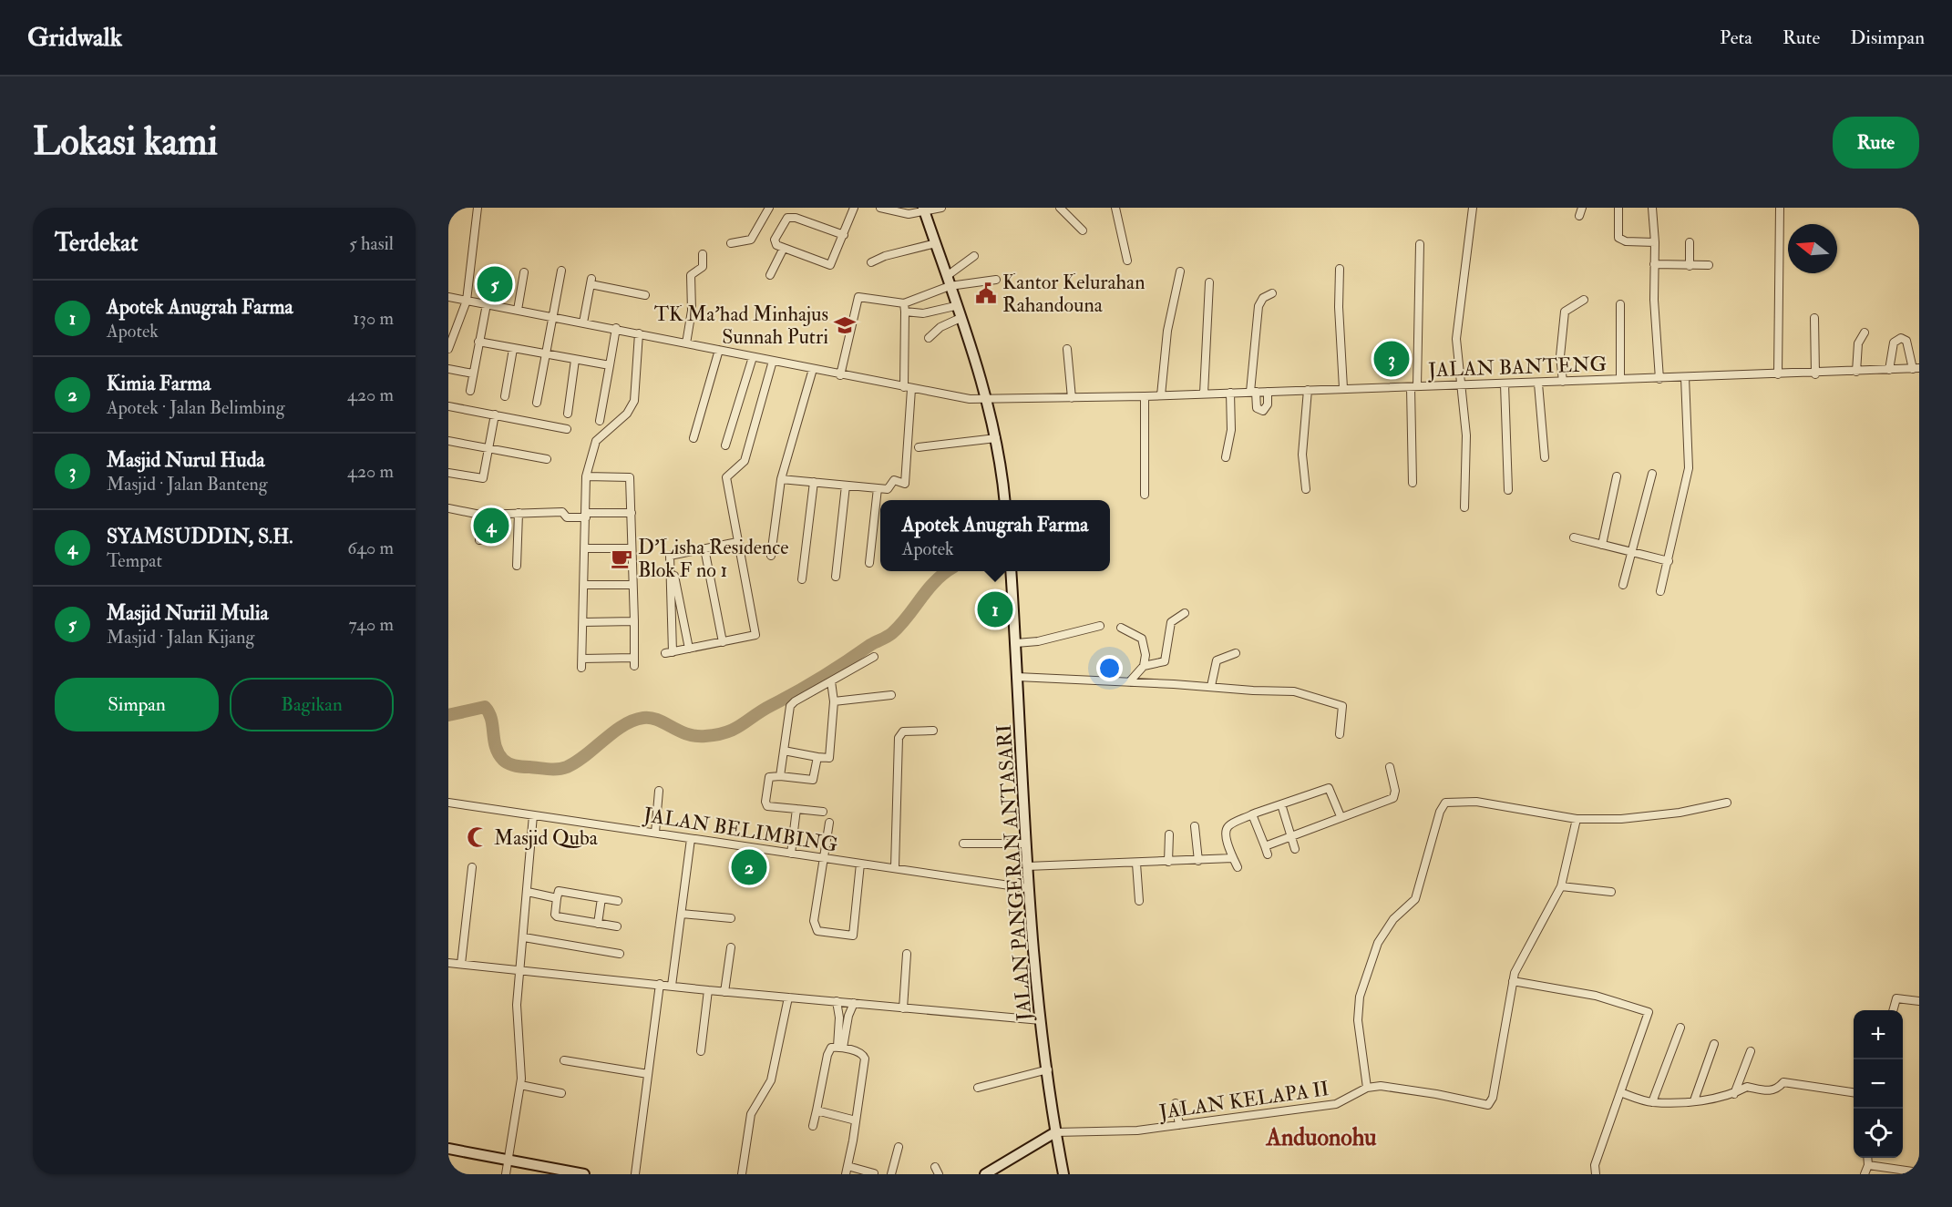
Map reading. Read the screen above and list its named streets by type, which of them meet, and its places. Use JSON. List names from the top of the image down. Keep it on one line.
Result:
{"streets":{"street":["JALAN BANTENG","JALAN BELIMBING","JALAN PANGERAN ANTASARI","JALAN KELAPA II"]},"crossings":[["JALAN BELIMBING","JALAN PANGERAN ANTASARI"],["JALAN PANGERAN ANTASARI","JALAN KELAPA II"]],"districts":["Anduonohu"],"places":{"public building":["Kantor Kelurahan Rahandouna"],"school or university":["TK Ma'had Minhajus Sunnah Putri"],"cafe":["D'Lisha Residence Blok F no 1"],"mosque":["Masjid Quba"]},"north":"left","page":{"header":"Gridwalk","nav":["Peta","Rute","Disimpan"],"buttons":["Rute",["Simpan","Bagikan"]],"title":"Lokasi kami","heading":["Terdekat","5 hasil"],"pins":["5","3","4","1","2"],"list":[{"mark":"1","name":"Apotek Anugrah Farma","note":"Apotek","value":"130 m"},{"mark":"2","name":"Kimia Farma","note":"Apotek · Jalan Belimbing","value":"420 m"},{"mark":"3","name":"Masjid Nurul Huda","note":"Masjid · Jalan Banteng","value":"420 m"},{"mark":"4","name":"SYAMSUDDIN, S.H.","note":"Tempat","value":"640 m"},{"mark":"5","name":"Masjid Nuriil Mulia","note":"Masjid · Jalan Kijang","value":"740 m"}],"popup":["Apotek Anugrah Farma","Apotek"],"map_buttons":["+","−"]}}
